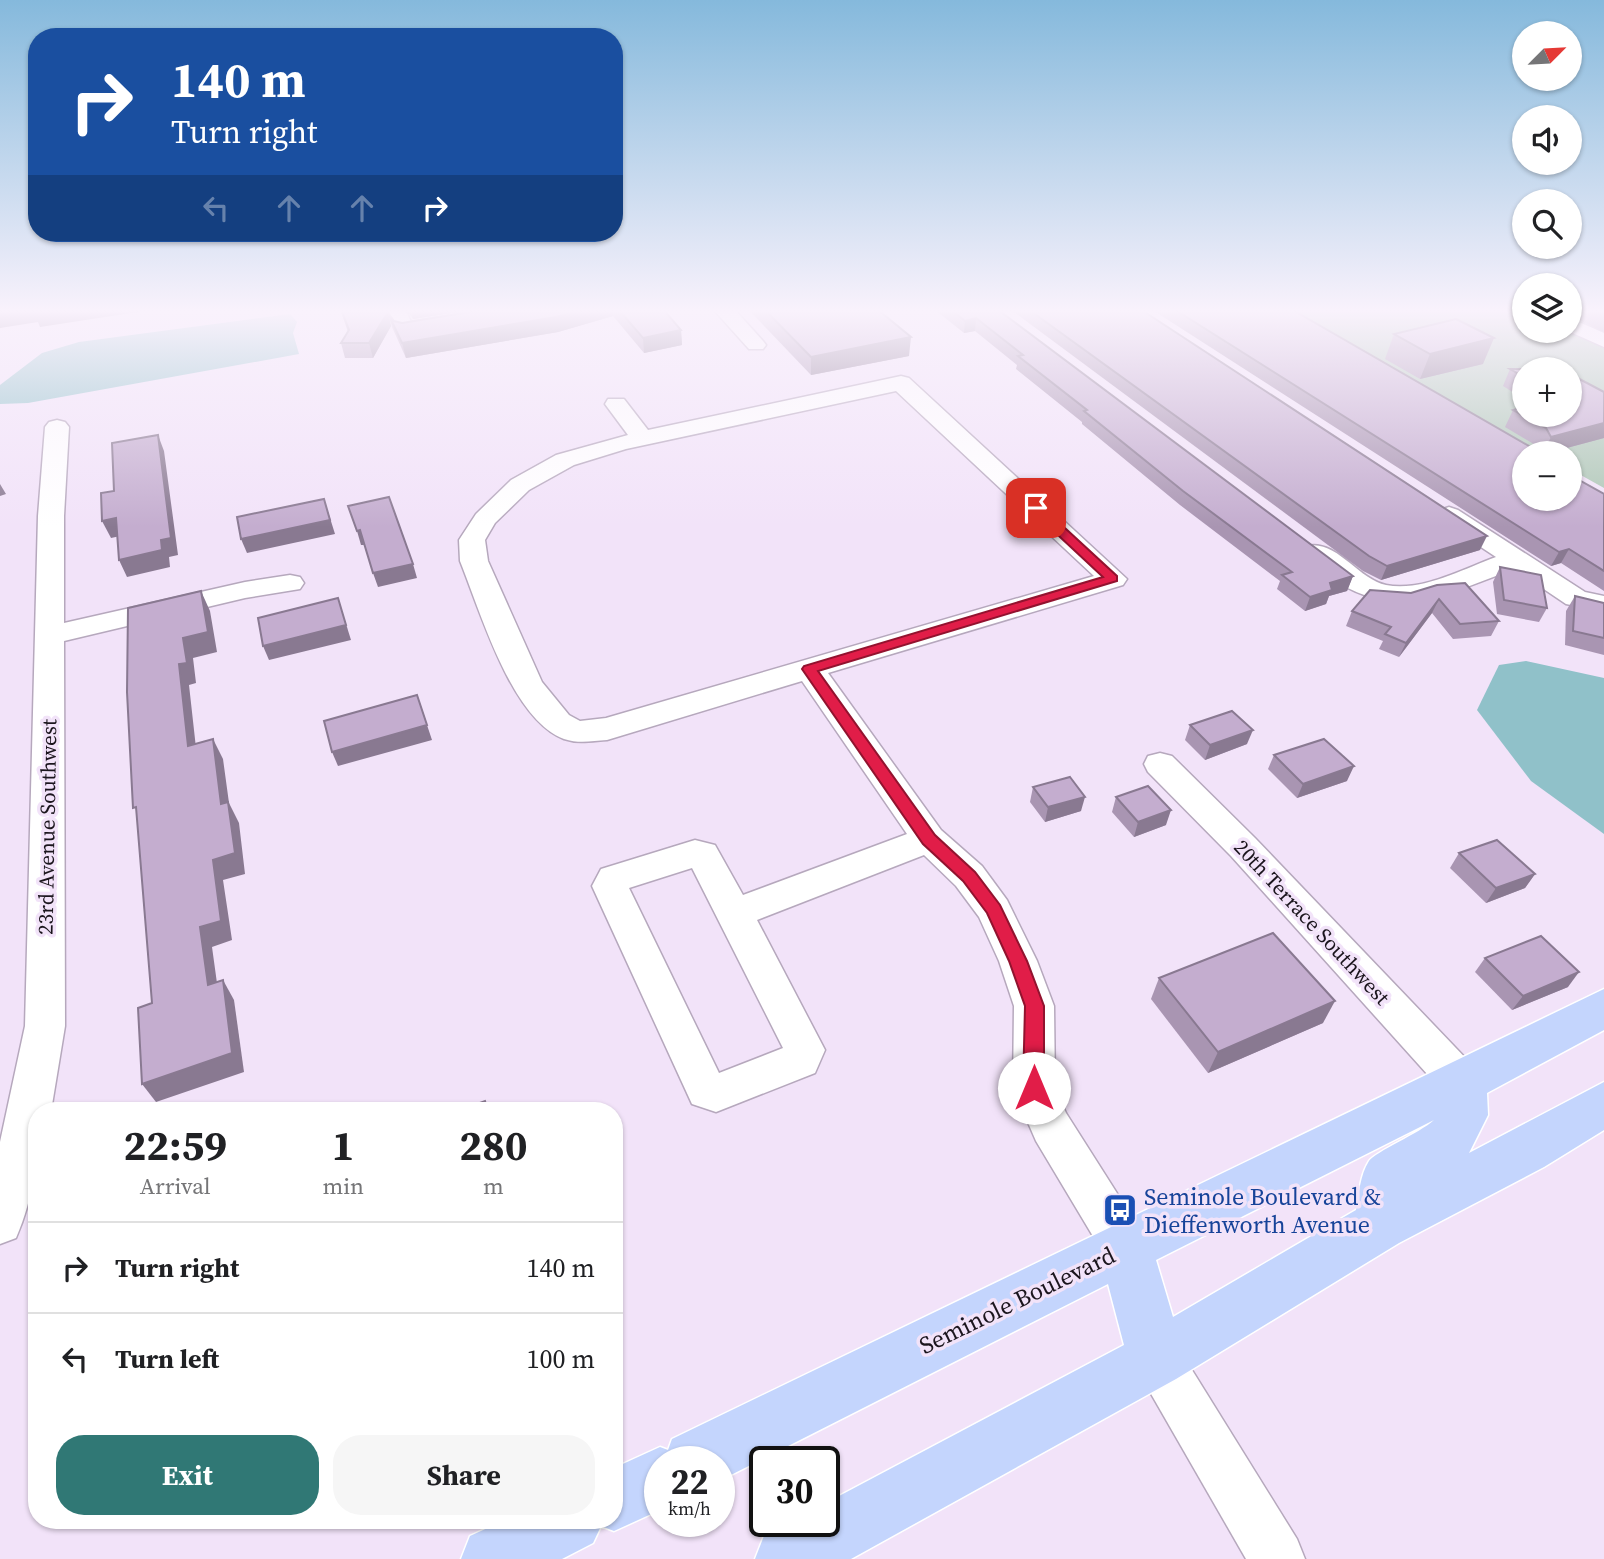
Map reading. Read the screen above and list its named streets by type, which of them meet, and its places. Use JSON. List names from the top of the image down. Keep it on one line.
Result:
{"streets":{"main road":["Seminole Boulevard"],"street":["23rd Avenue Southwest","20th Terrace Southwest"]},"crossings":[["20th Terrace Southwest","Seminole Boulevard"]],"places":{"bus stop":["Seminole Boulevard & Dieffenworth Avenue"]},"north":"top right","page":{"map_buttons":["+","−"],"turn":["140 m","Turn right"],"eta":["22:59","Arrival","1","min","280","m"],"list":[{"name":"Turn right","value":"140 m"},{"name":"Turn left","value":"100 m"}],"buttons":["Exit","Share"],"speed":"22 km/h","limit":"30"}}
